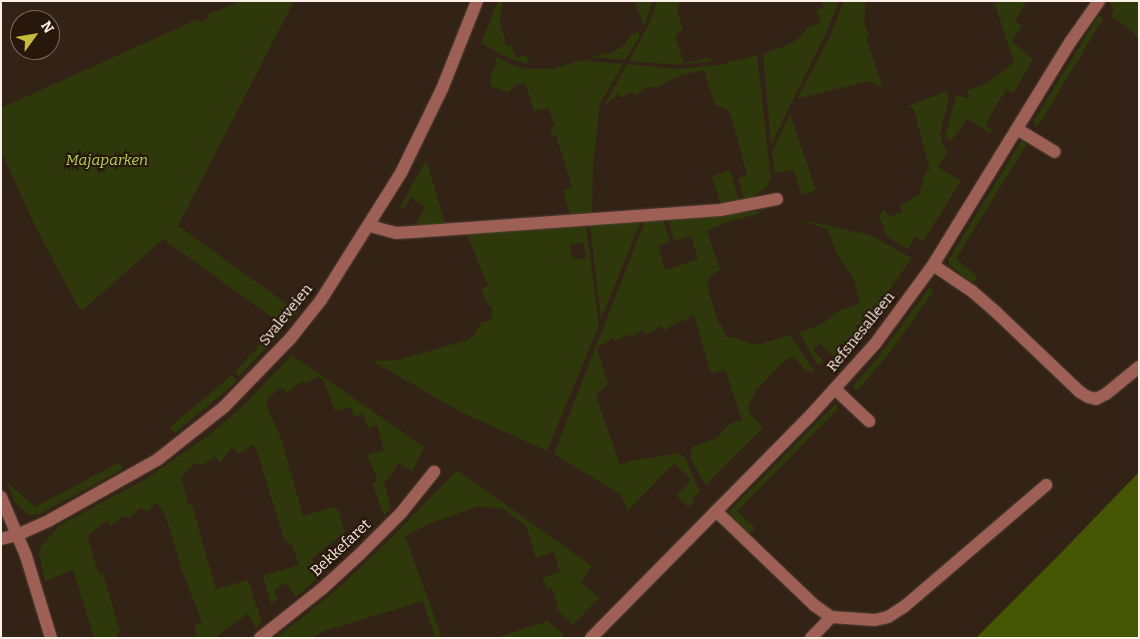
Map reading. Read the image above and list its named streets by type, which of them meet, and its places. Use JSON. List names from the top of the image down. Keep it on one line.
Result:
{"streets":{"street":["Svaleveien","Refsnesalleen","Bekkefaret"]},"parks":["Majaparken"],"north":"top right"}
